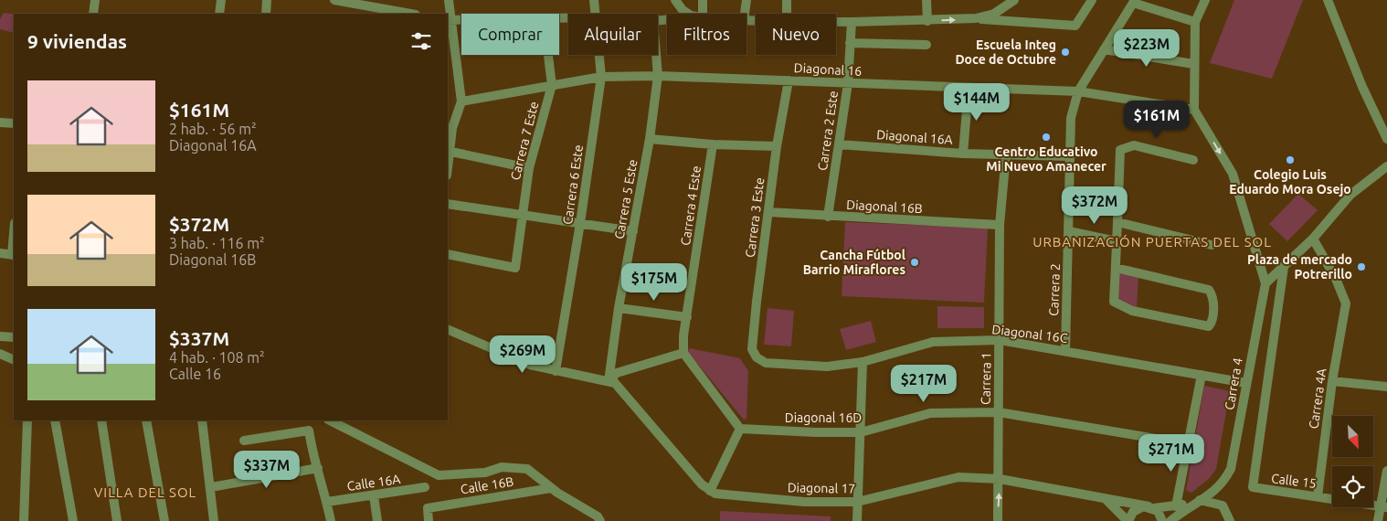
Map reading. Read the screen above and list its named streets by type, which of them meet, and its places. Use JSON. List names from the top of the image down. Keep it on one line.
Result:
{"streets":{"street":["Diagonal 16","Carrera 2 Este","Diagonal 16A","Carrera 7 Este","Carrera 6 Este","Carrera 5 Este","Carrera 4 Este","Diagonal 16B","Carrera 3 Este","Carrera 2","Diagonal 16C","Carrera 1","Carrera 4","Carrera 4A","Diagonal 16D","Calle 15","Calle 16A","Calle 16B","Diagonal 17"]},"crossings":[["Diagonal 16","Carrera 2 Este"],["Diagonal 16","Carrera 7 Este"],["Diagonal 16","Carrera 6 Este"],["Diagonal 16","Carrera 5 Este"],["Diagonal 16","Carrera 3 Este"],["Diagonal 16","Carrera 2"],["Carrera 2 Este","Diagonal 16A"],["Carrera 2 Este","Diagonal 16B"],["Diagonal 16A","Carrera 2"],["Diagonal 16A","Carrera 1"],["Diagonal 16B","Carrera 3 Este"],["Diagonal 16B","Carrera 1"],["Carrera 3 Este","Diagonal 16C"],["Carrera 2","Diagonal 16C"],["Diagonal 16C","Carrera 1"],["Diagonal 16C","Carrera 4"],["Carrera 1","Diagonal 16D"],["Carrera 1","Diagonal 17"],["Carrera 4","Diagonal 17"],["Carrera 4A","Calle 15"]],"districts":["URBANIZACIÓN PUERTAS DEL SOL","VILLA DEL SOL"],"places":["Escuela Integ Doce de Octubre","Centro Educativo Mi Nuevo Amanecer","Colegio Luis Eduardo Mora Osejo","Cancha Fútbol Barrio Miraflores","Plaza de mercado Potrerillo"],"north":"bottom right","page":{"chip":["Comprar","Alquilar","Filtros","Nuevo"],"heading":"9 viviendas","price":["$223M","$144M","$161M","$372M","$175M","$269M","$217M","$271M","$337M"],"list":[{"name":"$161M","note":"2 hab. · 56 m² · Diagonal 16A"},{"name":"$372M","note":"3 hab. · 116 m² · Diagonal 16B"},{"name":"$337M","note":"4 hab. · 108 m² · Calle 16"}]}}
